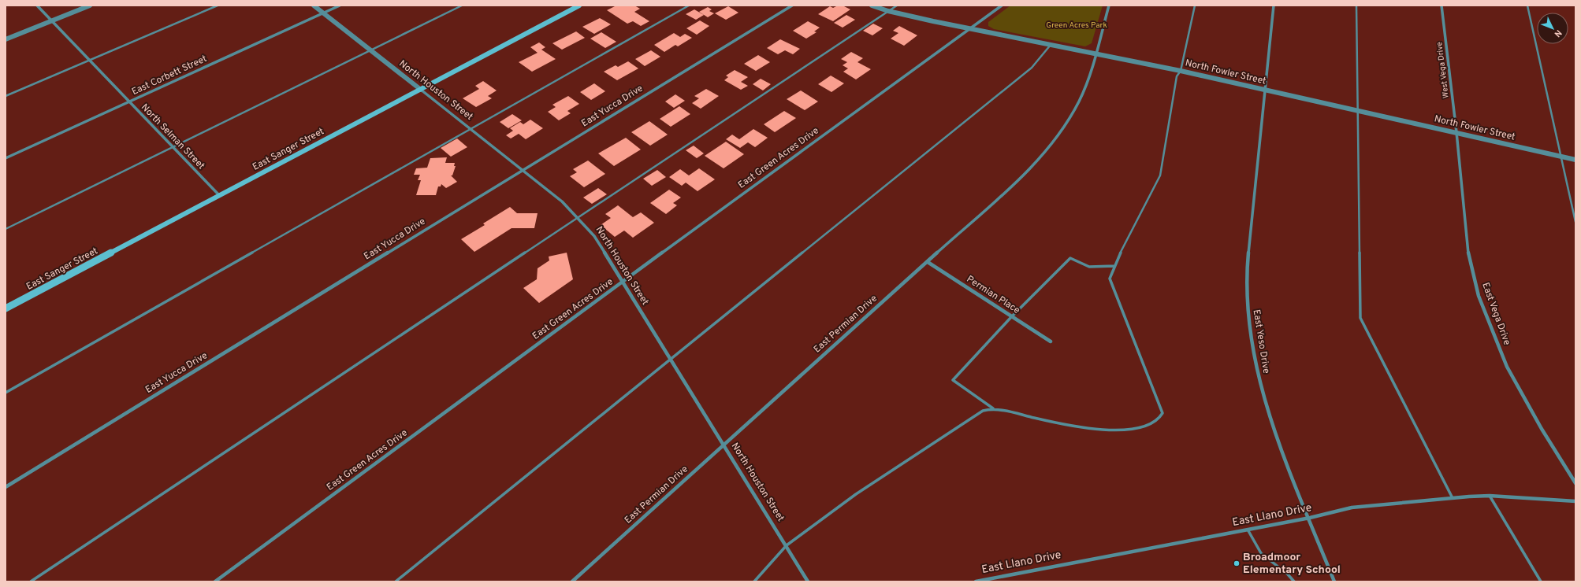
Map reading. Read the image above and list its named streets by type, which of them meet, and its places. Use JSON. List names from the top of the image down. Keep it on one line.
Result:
{"streets":{"main road":["East Sanger Street"],"street":["West Vega Drive","North Fowler Street","East Corbett Street","North Houston Street","East Yucca Drive","North Selman Street","East Green Acres Drive","Permian Place","East Vega Drive","East Permian Drive","East Yeso Drive","East Llano Drive"]},"crossings":[["West Vega Drive","North Fowler Street"],["West Vega Drive","East Vega Drive"],["North Fowler Street","East Green Acres Drive"],["North Fowler Street","East Vega Drive"],["North Fowler Street","East Permian Drive"],["North Fowler Street","East Yeso Drive"],["East Corbett Street","North Houston Street"],["East Corbett Street","North Selman Street"],["North Houston Street","East Yucca Drive"],["North Houston Street","East Sanger Street"],["North Houston Street","East Green Acres Drive"],["North Houston Street","East Permian Drive"],["North Selman Street","East Sanger Street"],["Permian Place","East Permian Drive"],["East Yeso Drive","East Llano Drive"]],"parks":["Green Acres Park"],"places":["Broadmoor Elementary School"],"north":"bottom right"}
